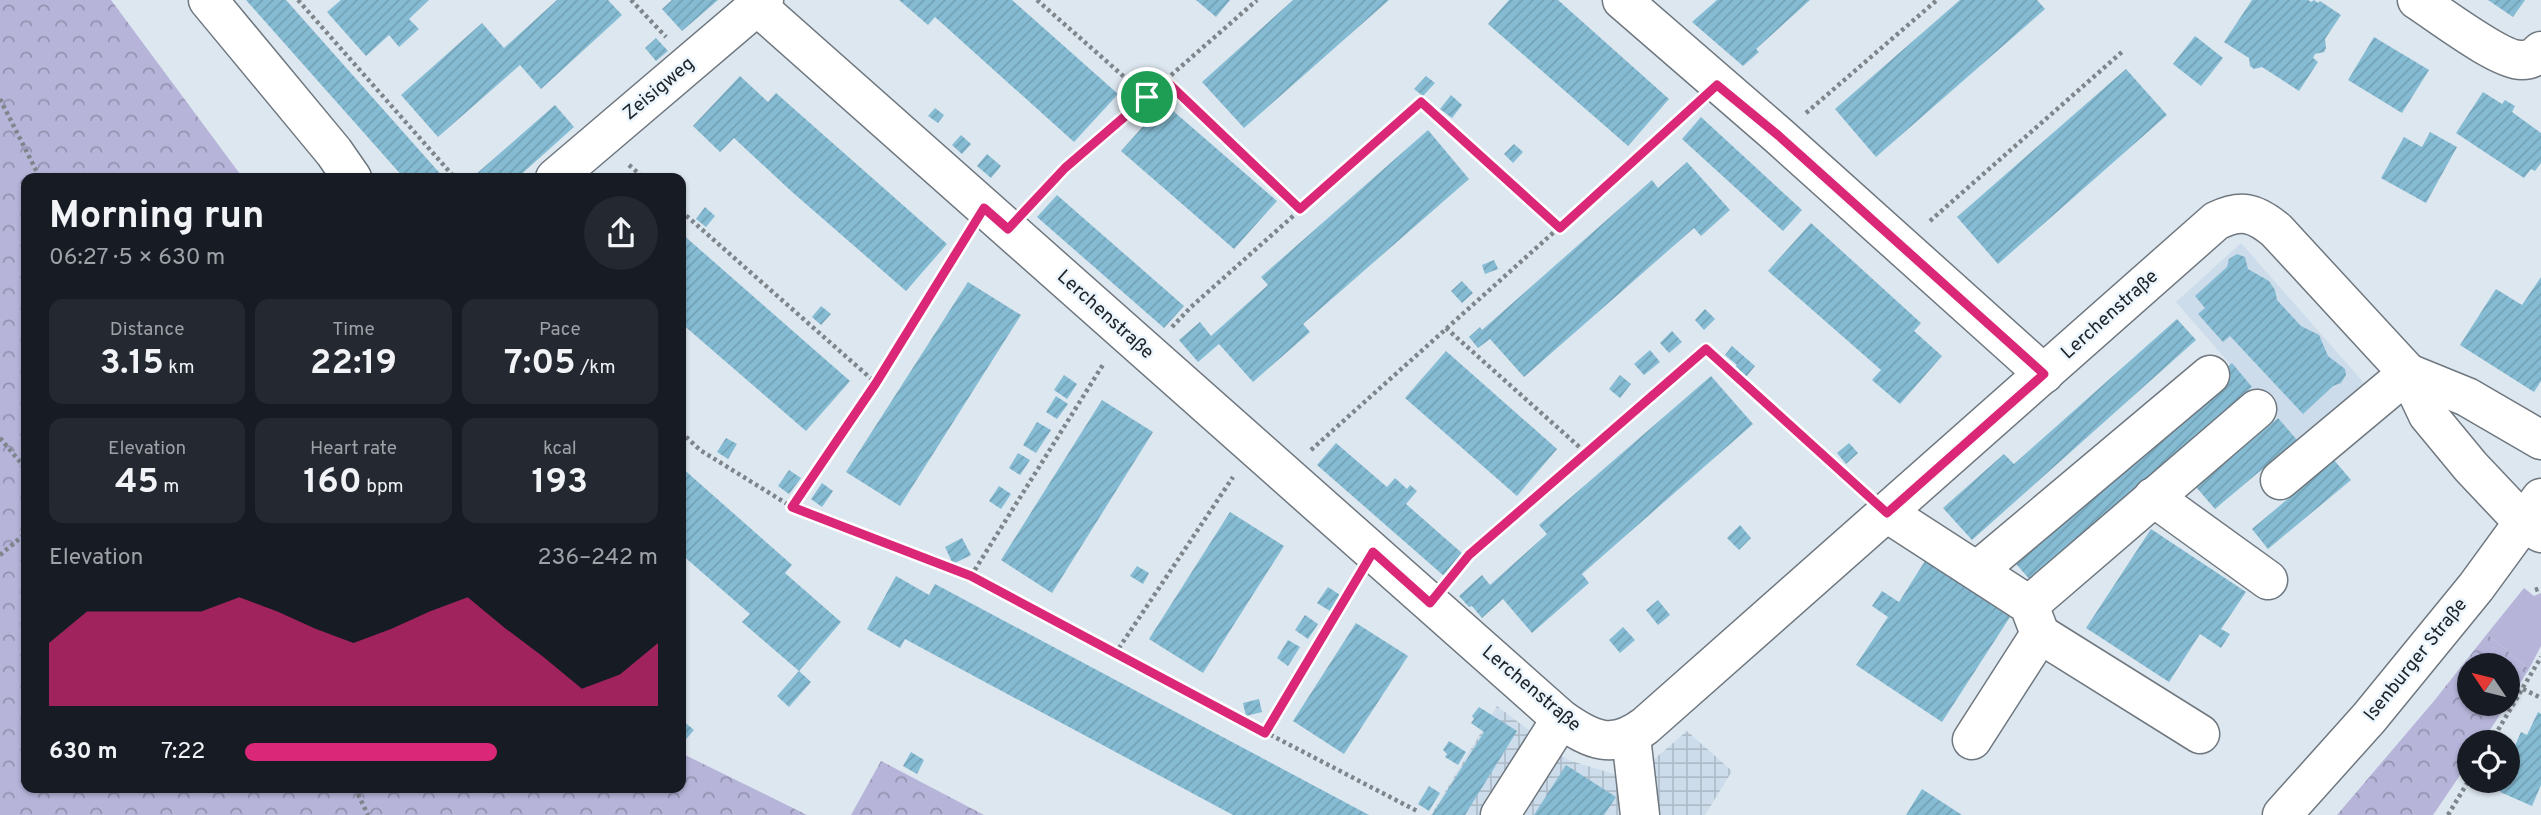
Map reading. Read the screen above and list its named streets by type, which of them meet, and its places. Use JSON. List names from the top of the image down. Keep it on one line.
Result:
{"streets":{"street":["Zeisigweg","Lerchenstraße","Isenburger Straße"]},"crossings":[["Zeisigweg","Lerchenstraße"],["Lerchenstraße","Isenburger Straße"]],"north":"top left","page":{"heading":["Morning run","06:27 · 5 × 630 m"],"stats":[["Distance","3.15 km"],["Time","22:19"],["Pace","7:05 /km"],["Elevation","45 m"],["Heart rate","160 bpm"],["kcal","193"]],"chart":["Elevation","236–242 m"],"list":[{"name":"630 m","note":"7:22"}]}}
